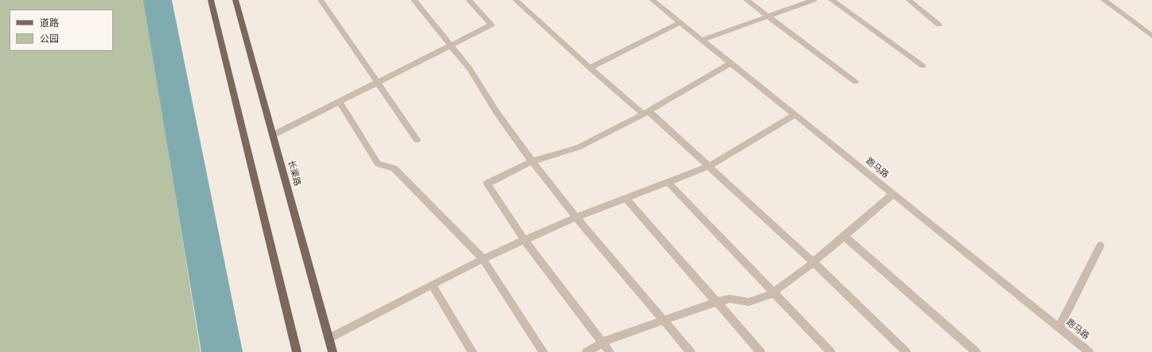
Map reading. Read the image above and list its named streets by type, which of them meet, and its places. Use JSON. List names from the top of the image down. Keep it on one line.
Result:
{"streets":{"main road":["长渠路"],"street":["跑马路"]},"legend":["道路","公园"]}
